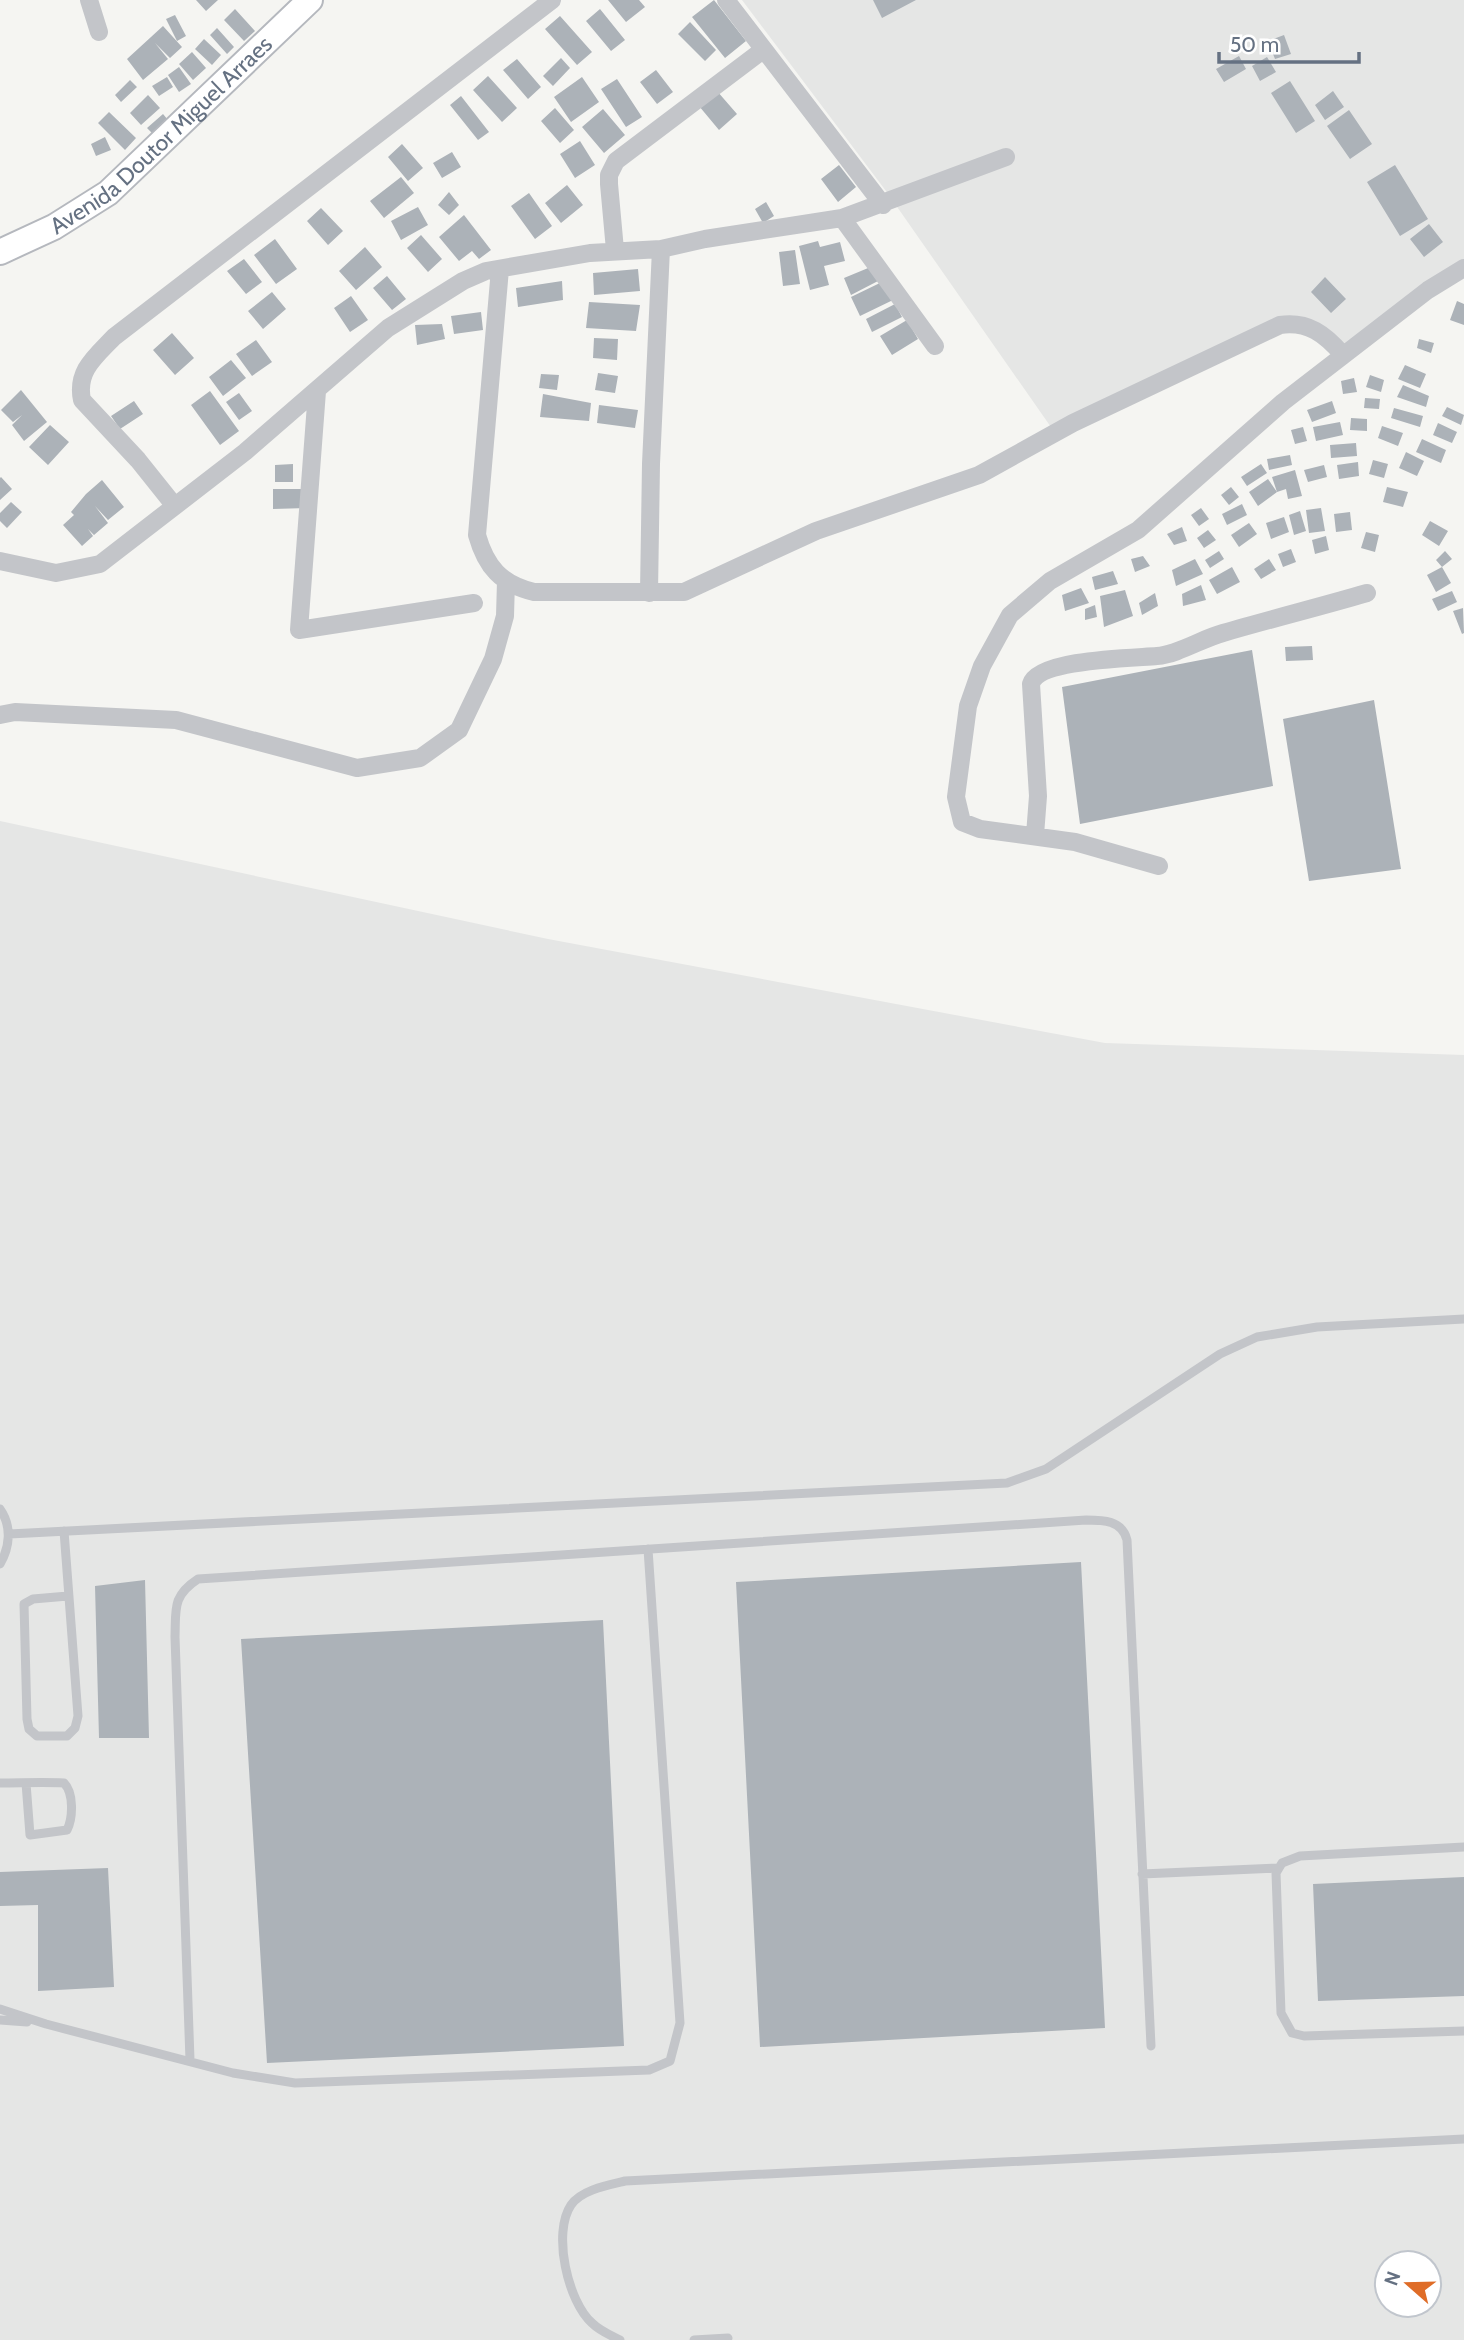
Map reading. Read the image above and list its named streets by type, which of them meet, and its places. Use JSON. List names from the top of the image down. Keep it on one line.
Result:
{"streets":{"main road":["Avenida Doutor Miguel Arraes"]},"scale_bar":"50 m","north":"left"}
